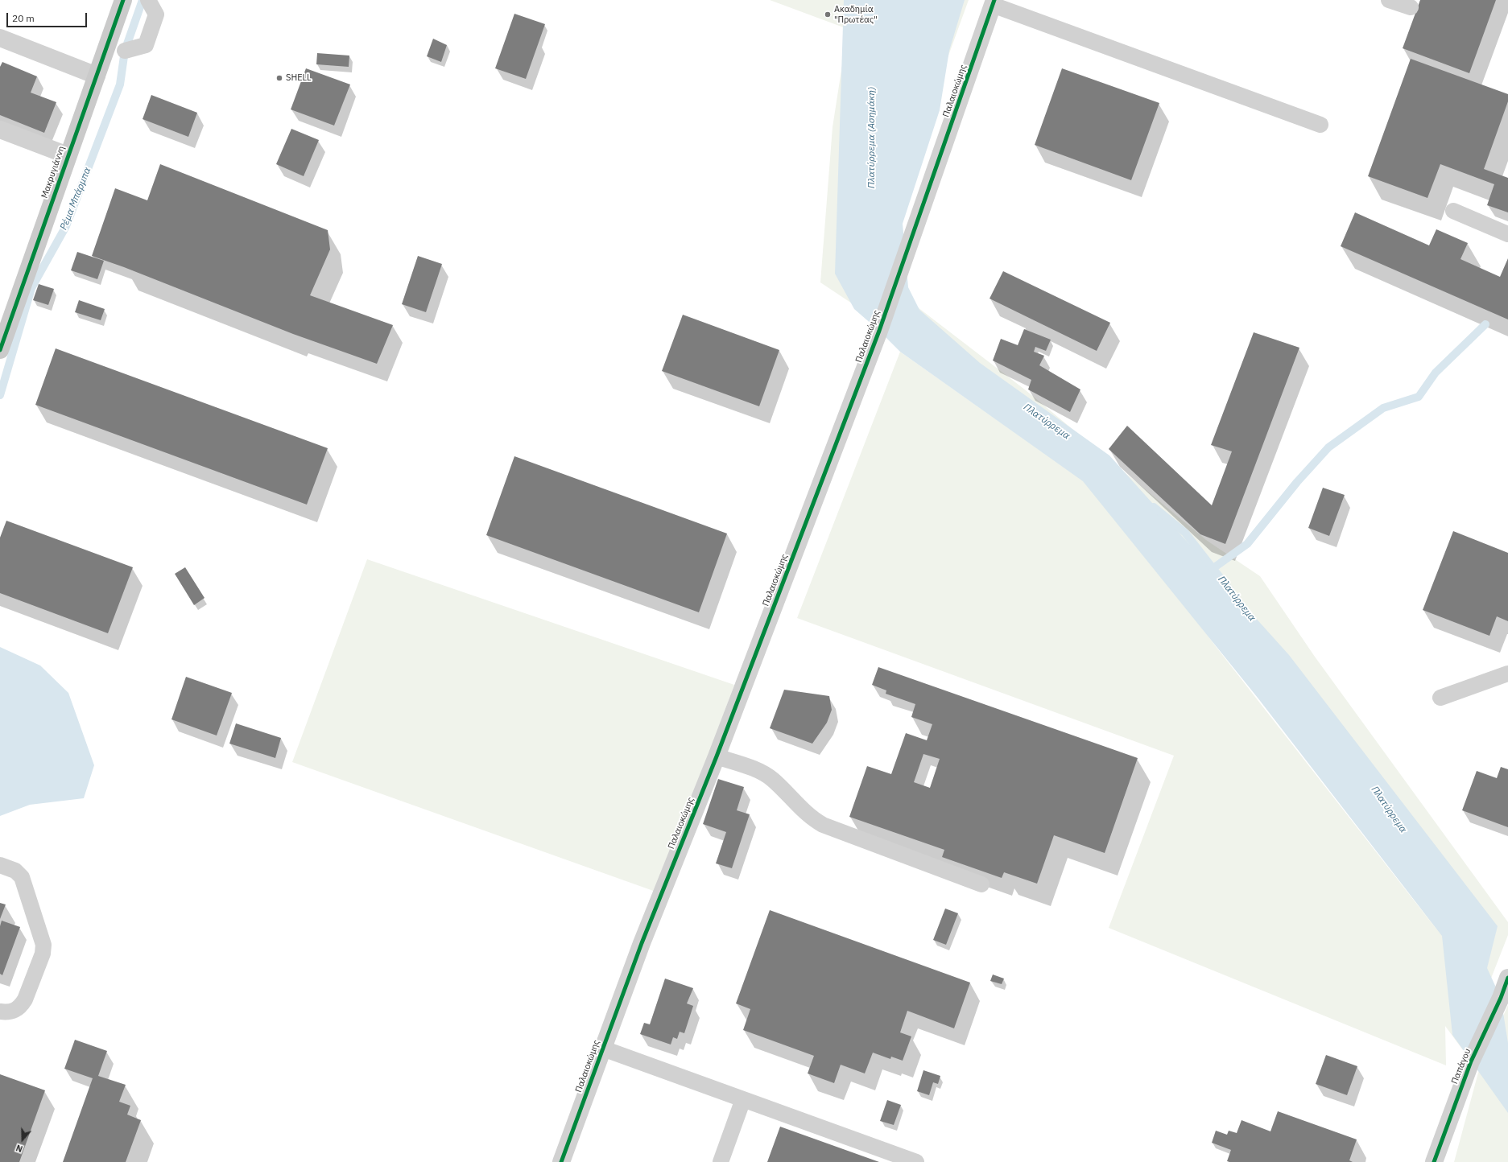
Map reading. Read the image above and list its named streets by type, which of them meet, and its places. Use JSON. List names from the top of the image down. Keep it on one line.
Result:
{"streets":{"street":["Παλαιοκώμης","Μακρυγιάννη","Παπάγου"]},"water":["Πλατύρρεμα (Ασημάκη)","Ρέμα Μπάρμπα","Πλατύρρεμα"],"places":["Ακαδημία \"Πρωτέας\"","SHELL"],"scale_bar":"20 m","north":"bottom"}
